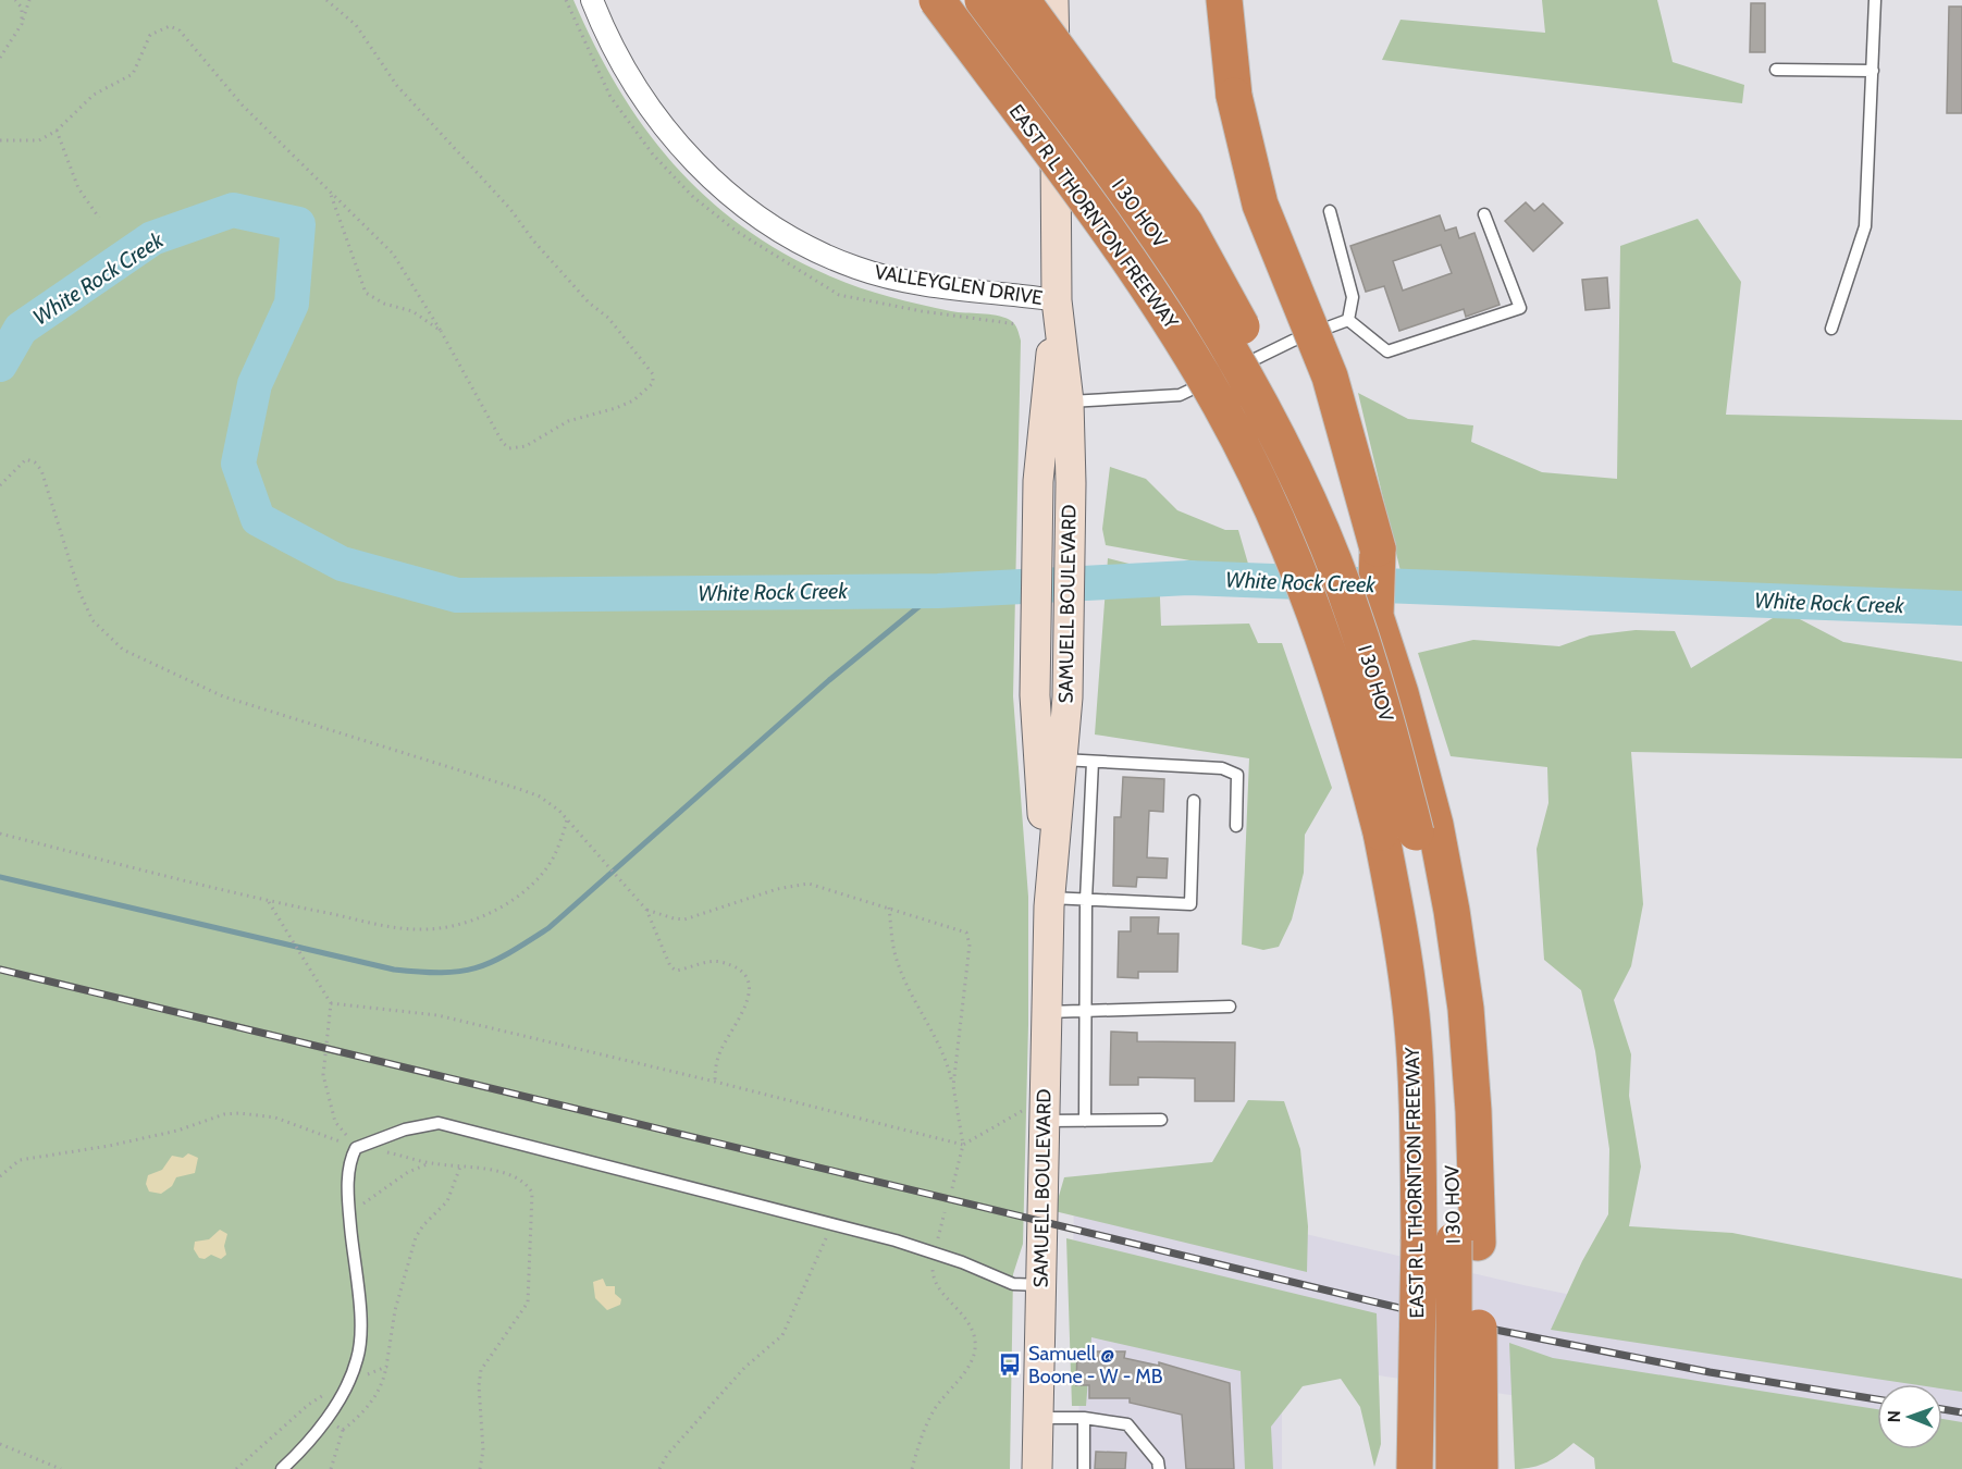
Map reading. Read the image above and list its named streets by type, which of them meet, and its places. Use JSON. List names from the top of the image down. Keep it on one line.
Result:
{"streets":{"highway":["I 30 HOV","EAST R L THORNTON FREEWAY"],"main road":["SAMUELL BOULEVARD"],"street":["VALLEYGLEN DRIVE"]},"crossings":[["VALLEYGLEN DRIVE","SAMUELL BOULEVARD"]],"water":["White Rock Creek"],"places":{"bus stop":["Samuell @ Boone - W - MB"]},"north":"left"}
